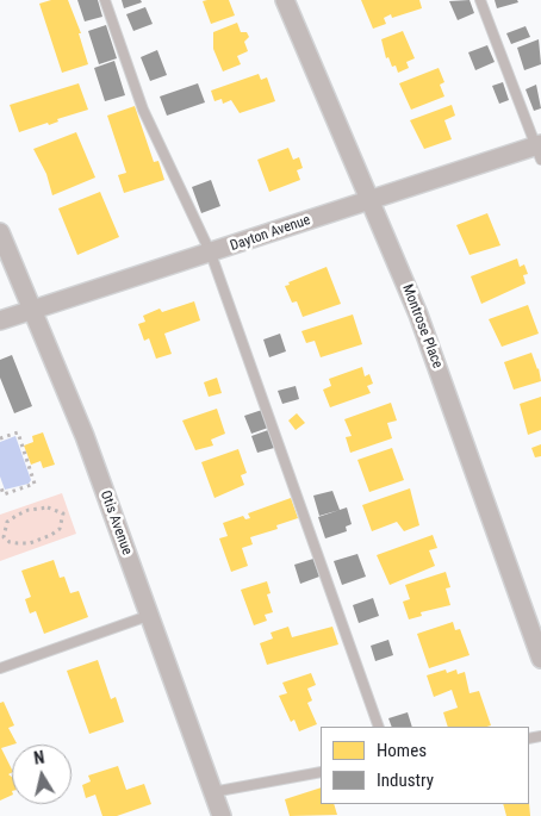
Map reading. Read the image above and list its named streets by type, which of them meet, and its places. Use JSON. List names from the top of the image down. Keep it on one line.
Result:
{"streets":{"street":["Dayton Avenue","Montrose Place","Otis Avenue"]},"crossings":[["Dayton Avenue","Montrose Place"],["Dayton Avenue","Otis Avenue"]],"legend":["Homes","Industry"],"north":"top"}
